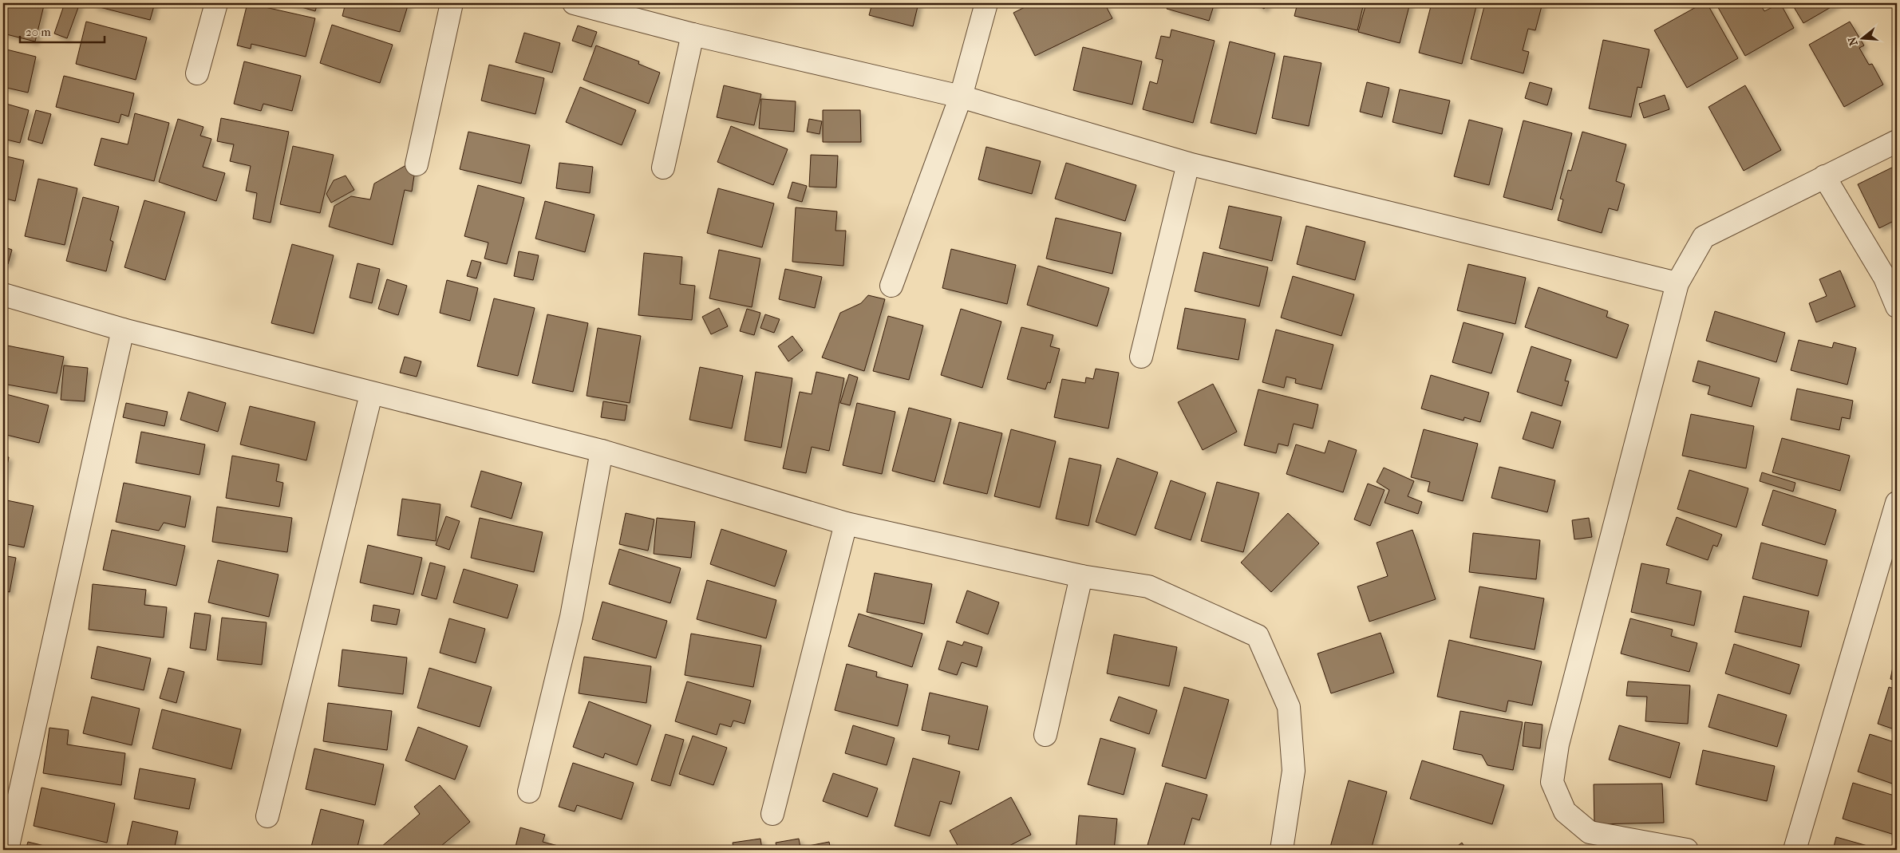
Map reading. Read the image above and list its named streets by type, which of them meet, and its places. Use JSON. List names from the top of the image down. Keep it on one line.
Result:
{"scale_bar":"20 m","north":"left"}
